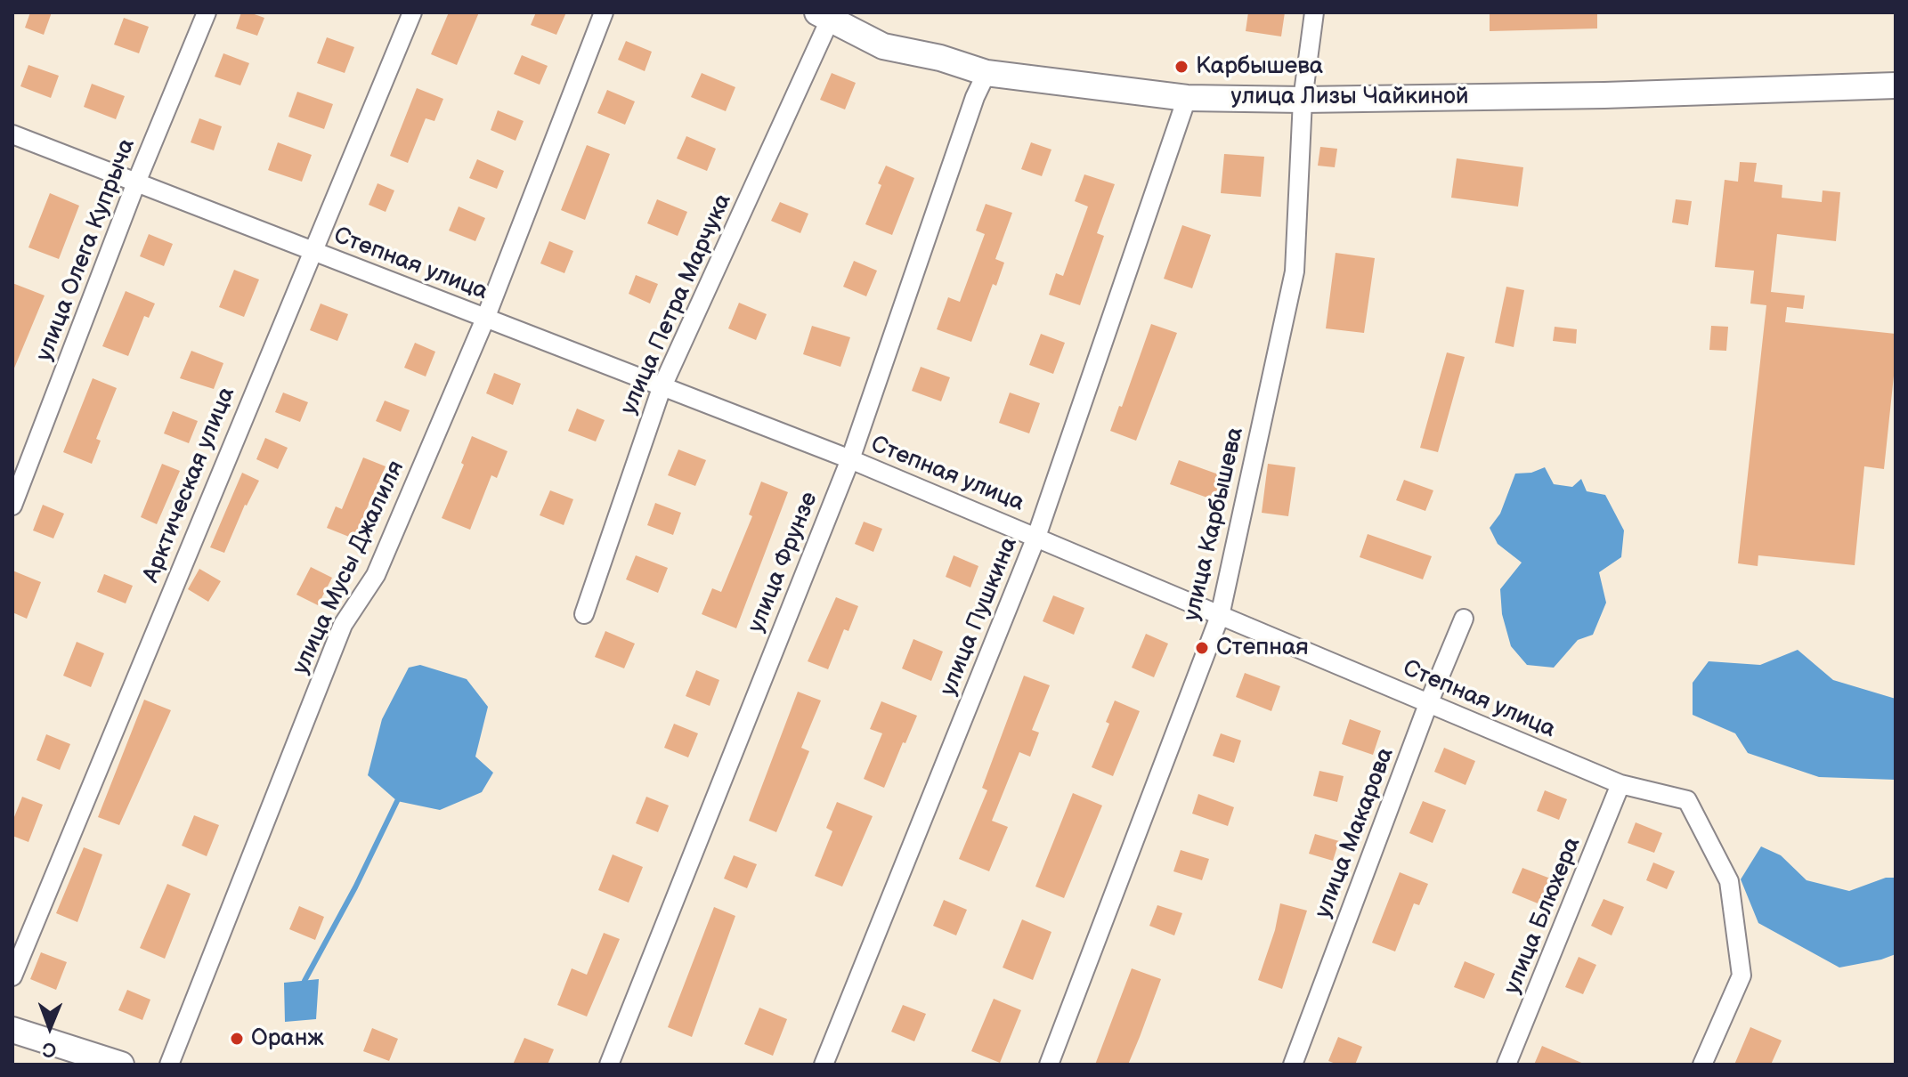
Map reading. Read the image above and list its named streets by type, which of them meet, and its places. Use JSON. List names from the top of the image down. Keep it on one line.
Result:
{"streets":{"street":["улица Лизы Чайкиной","улица Олега Купрыча","Степная улица","улица Петра Марчука","Арктическая улица","улица Карбышева","улица Фрунзе","улица Мусы Джалиля","улица Пушкина","улица Макарова","улица Блюхера"]},"crossings":[["улица Лизы Чайкиной","улица Петра Марчука"],["улица Лизы Чайкиной","улица Карбышева"],["улица Лизы Чайкиной","улица Фрунзе"],["улица Лизы Чайкиной","улица Пушкина"],["улица Олега Купрыча","Степная улица"],["Степная улица","улица Петра Марчука"],["Степная улица","Арктическая улица"],["Степная улица","улица Карбышева"],["Степная улица","улица Фрунзе"],["Степная улица","улица Мусы Джалиля"],["Степная улица","улица Пушкина"],["Степная улица","улица Макарова"],["Степная улица","улица Блюхера"]],"places":["Карбышева","Степная","Оранж"],"north":"bottom"}
